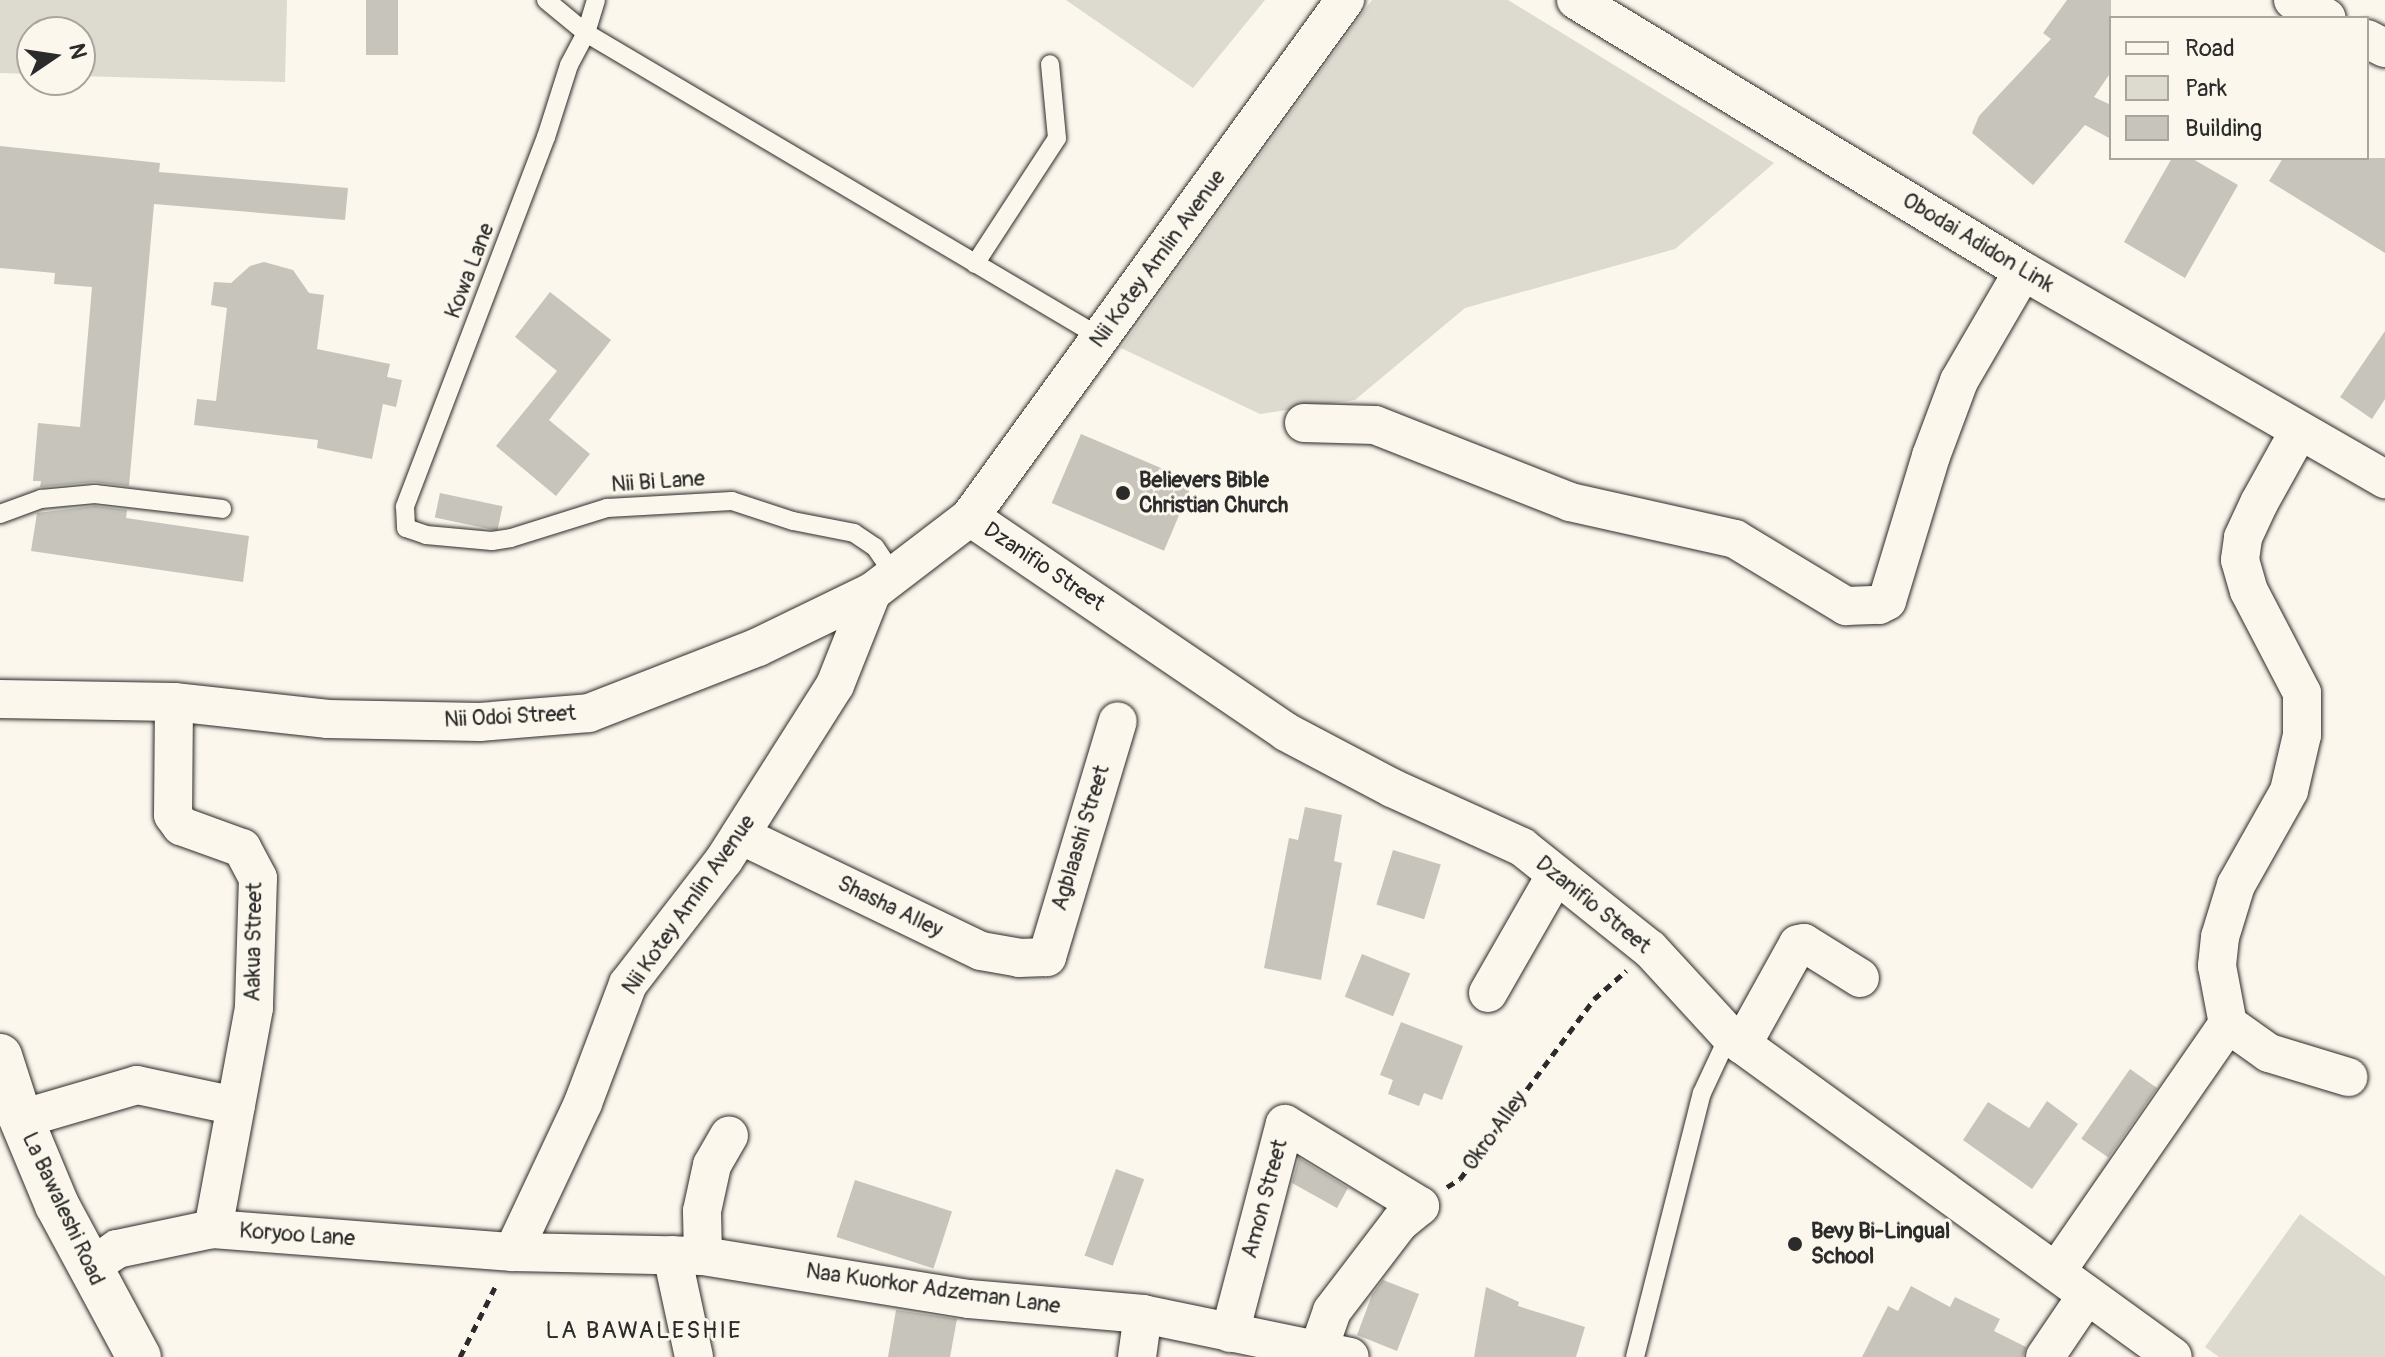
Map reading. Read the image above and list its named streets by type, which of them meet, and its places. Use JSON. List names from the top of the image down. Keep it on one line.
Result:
{"streets":{"main road":["La Bawaleshi Road"],"street":["Obodai Adidon Link","Nii Kotey Amlin Avenue","Dzanifio Street","Nii Odoi Street","Agblaashi Street","Shasha Alley","Aakua Street","Amon Street","Koryoo Lane","Naa Kuorkor Adzeman Lane"],"lane":["Kowa Lane","Nii Bi Lane"],"path":["Okro Alley"]},"crossings":[["Nii Kotey Amlin Avenue","Nii Bi Lane"],["Nii Kotey Amlin Avenue","Dzanifio Street"],["Nii Kotey Amlin Avenue","Nii Odoi Street"],["Nii Kotey Amlin Avenue","Shasha Alley"],["Nii Kotey Amlin Avenue","Koryoo Lane"],["Nii Kotey Amlin Avenue","Naa Kuorkor Adzeman Lane"],["Kowa Lane","Nii Bi Lane"],["Nii Bi Lane","Nii Odoi Street"],["Dzanifio Street","Nii Odoi Street"],["Dzanifio Street","Okro Alley"],["Nii Odoi Street","Aakua Street"],["Agblaashi Street","Shasha Alley"],["Aakua Street","Koryoo Lane"],["Okro Alley","Amon Street"],["Amon Street","Naa Kuorkor Adzeman Lane"],["La Bawaleshi Road","Koryoo Lane"],["Koryoo Lane","Naa Kuorkor Adzeman Lane"]],"districts":["LA BAWALESHIE"],"places":["Believers Bible Christian Church","Bevy Bi-Lingual School"],"legend":["Road","Park","Building"],"north":"right"}
